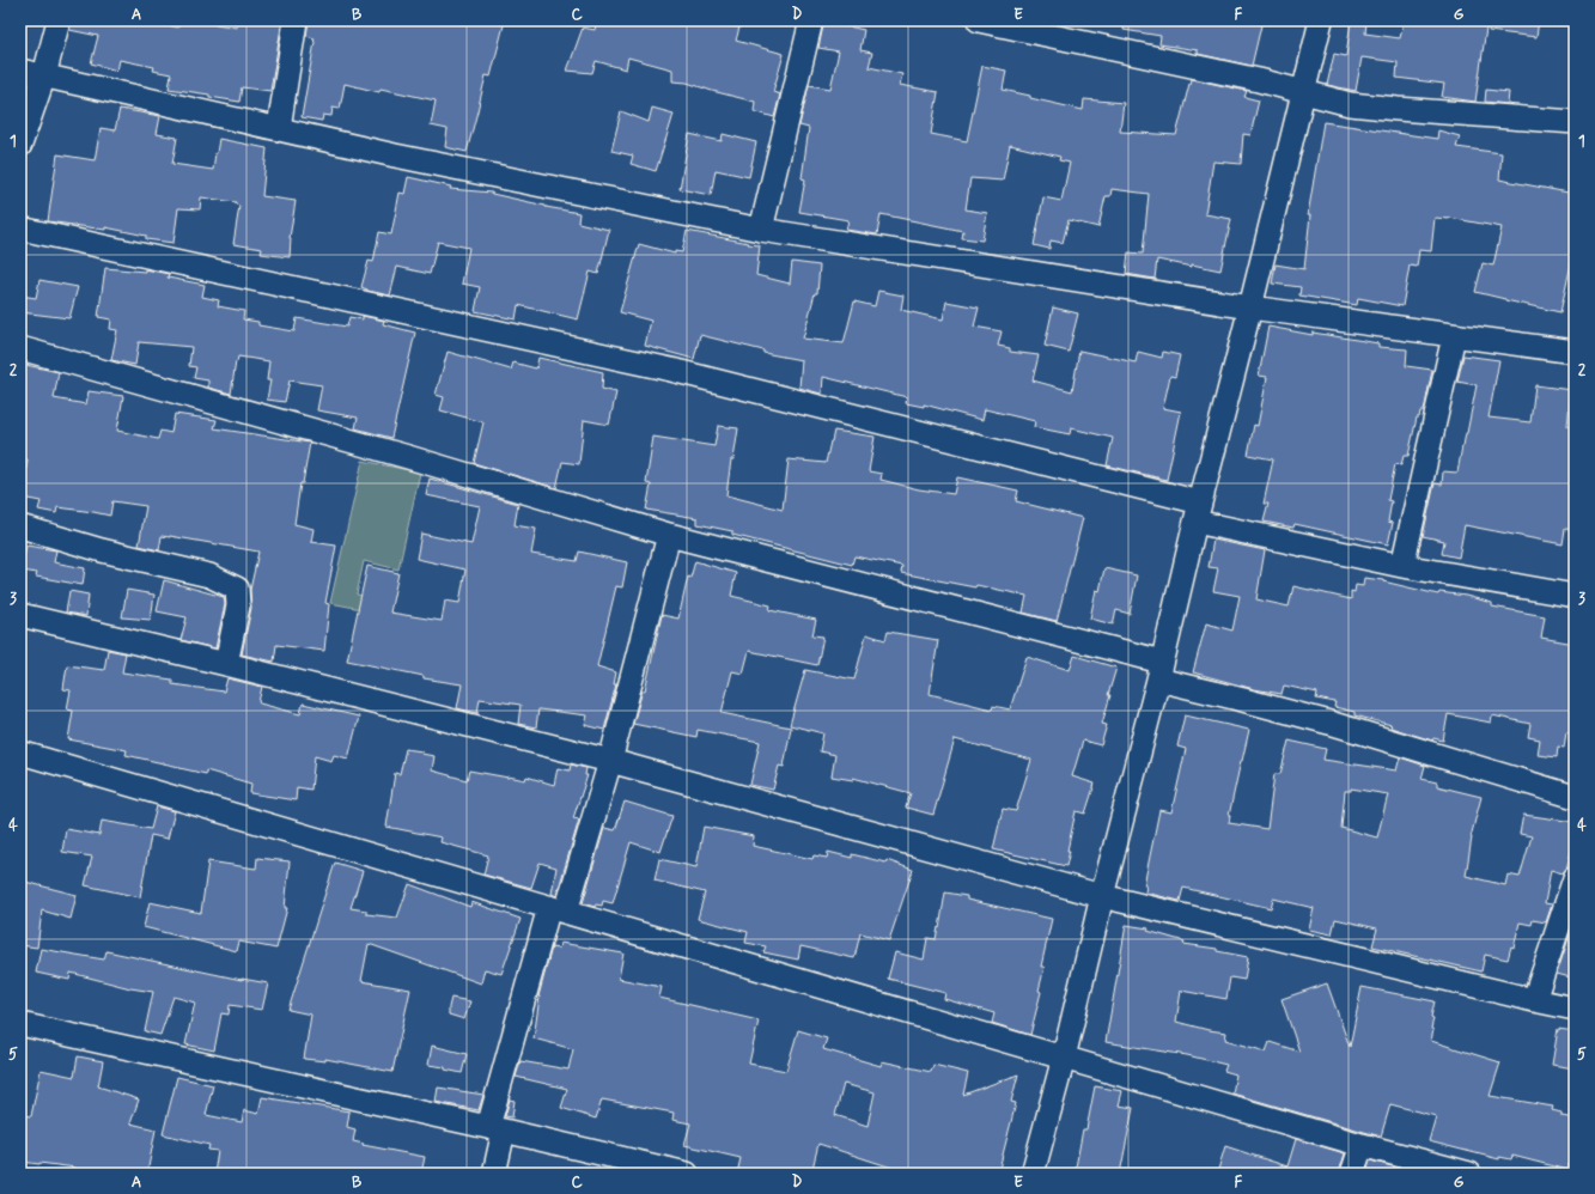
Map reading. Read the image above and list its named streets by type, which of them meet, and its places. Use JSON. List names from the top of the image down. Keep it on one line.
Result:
{"grid":{"columns":["A","B","C","D","E","F","G"],"rows":["1","2","3","4","5"]}}
